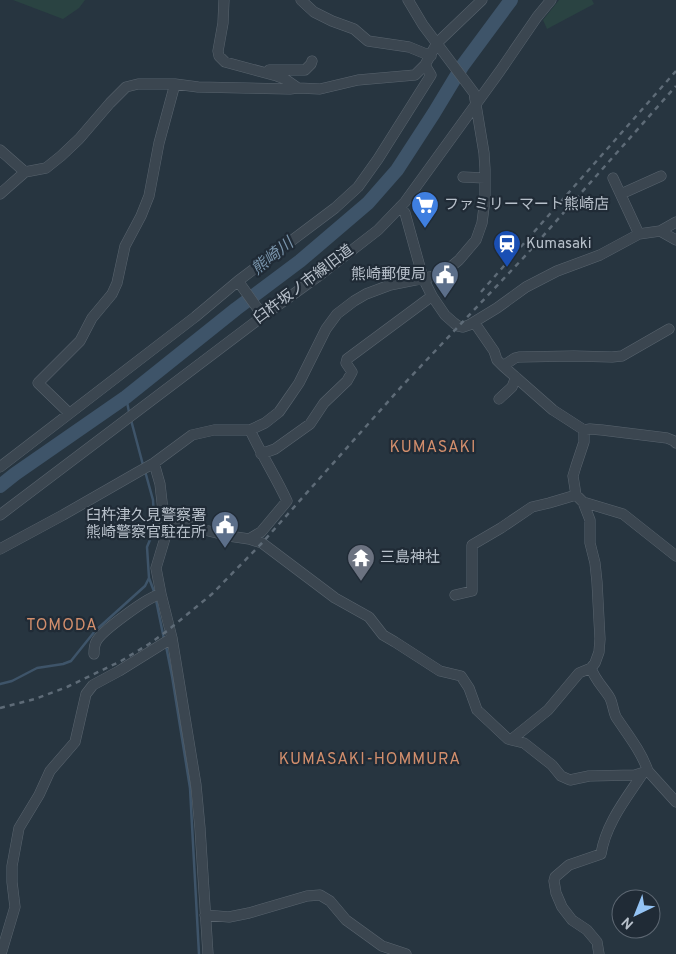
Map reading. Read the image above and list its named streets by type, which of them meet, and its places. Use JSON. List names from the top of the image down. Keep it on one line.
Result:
{"streets":{"street":["臼杵坂ノ市線旧道"]},"districts":["KUMASAKI","TOMODA","KUMASAKI-HOMMURA"],"water":["熊崎川"],"places":{"supermarket":["ファミリーマート熊崎店"],"station":["Kumasaki"],"public building":["熊崎郵便局","臼杵津久見警察署 熊崎警察官駐在所"],"temple":["三島神社"]},"north":"bottom left"}
